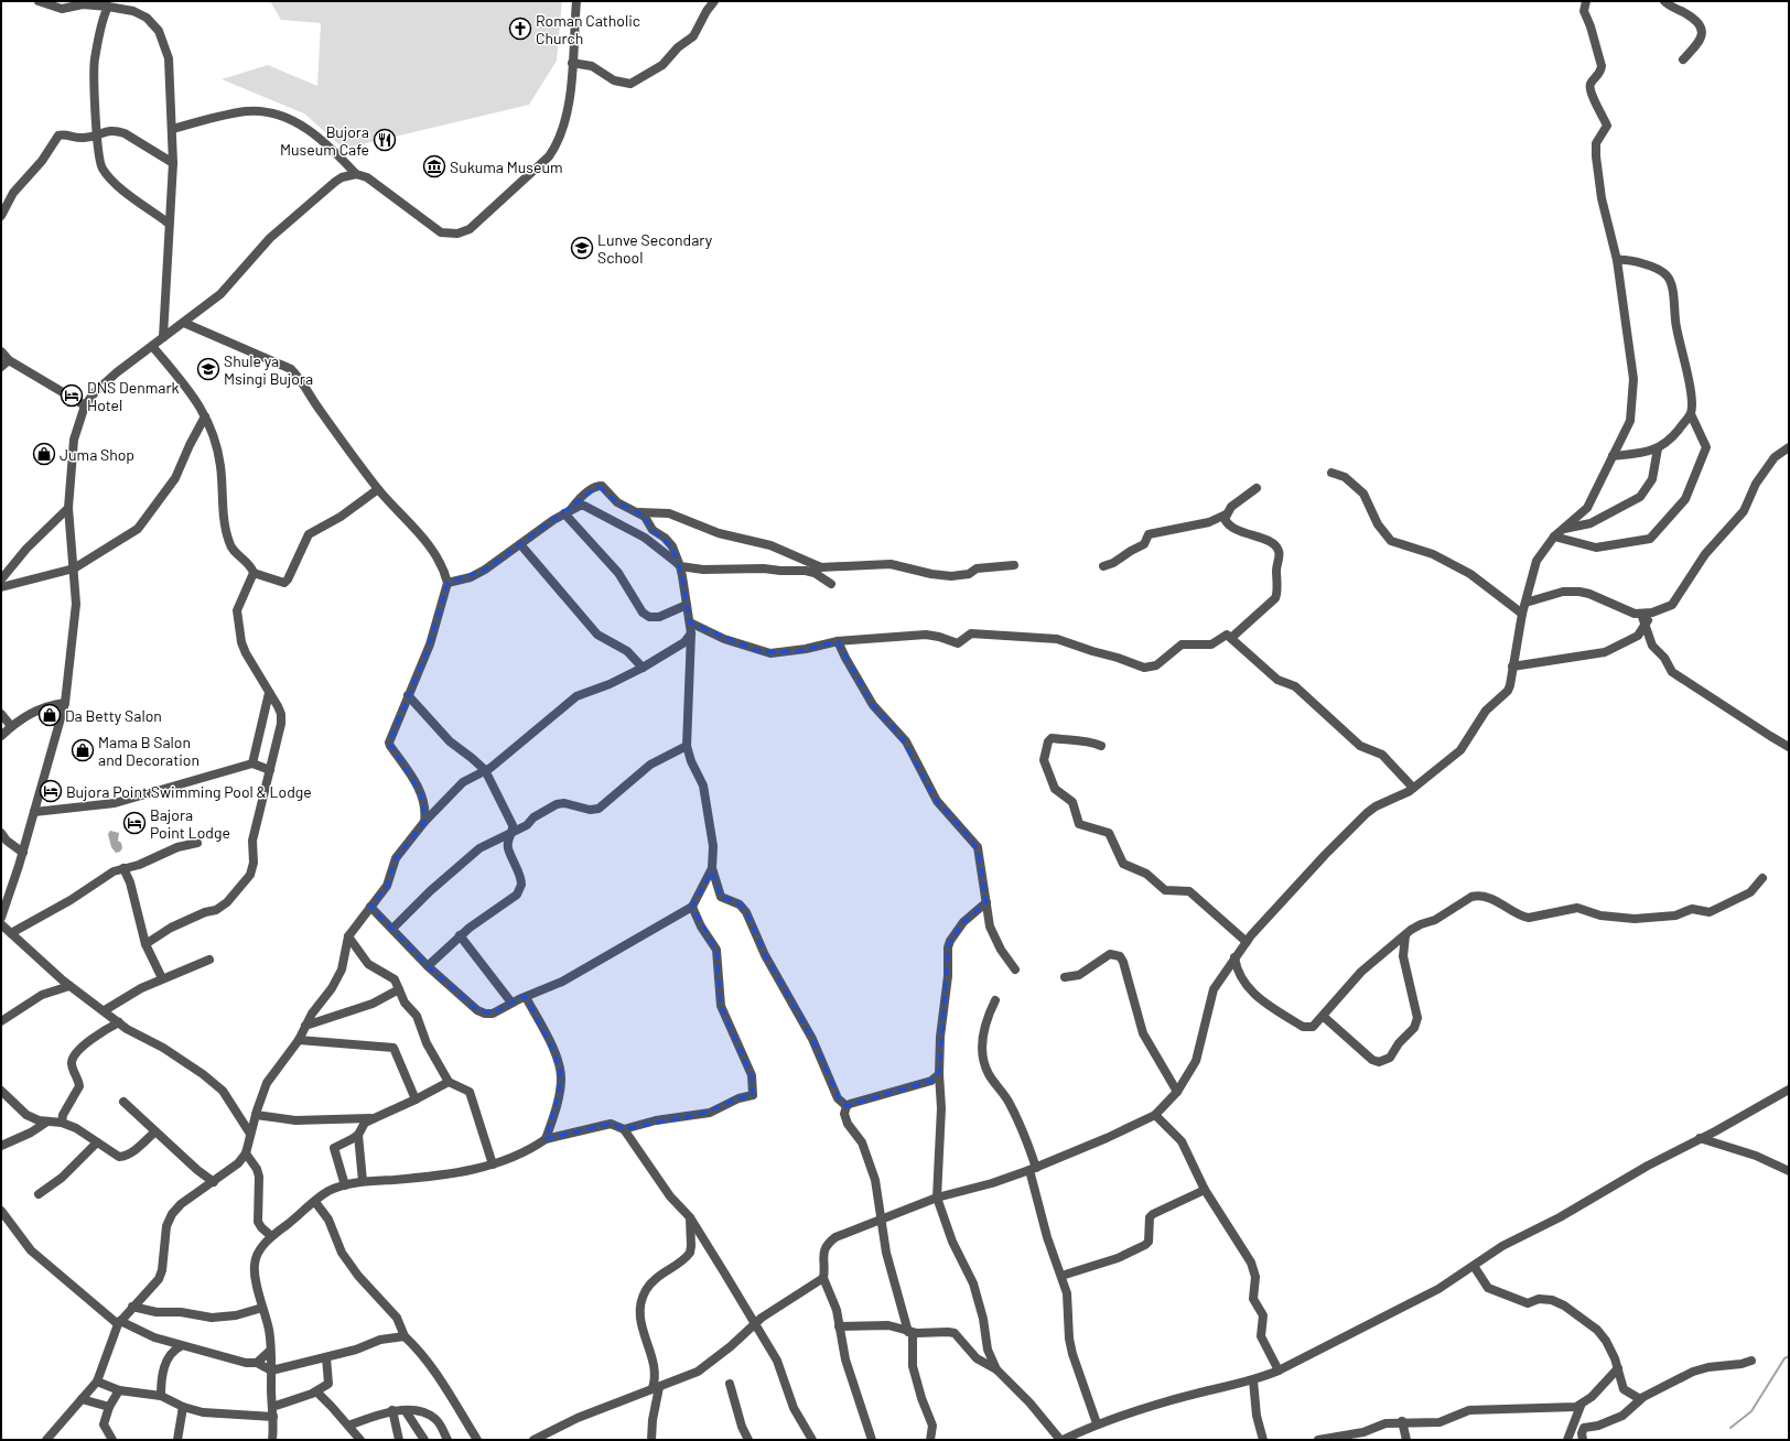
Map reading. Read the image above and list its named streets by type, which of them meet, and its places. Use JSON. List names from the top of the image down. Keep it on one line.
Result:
{"places":{"church":["Roman Catholic Church"],"restaurant":["Bujora Museum Cafe"],"museum":["Sukuma Museum"],"school or university":["Lunve Secondary School","Shule ya Msingi Bujora"],"hotel":["DNS Denmark Hotel","Bujora Point Swimming Pool & Lodge","Bajora Point Lodge"],"shop":["Juma Shop","Da Betty Salon","Mama B Salon and Decoration"]}}
